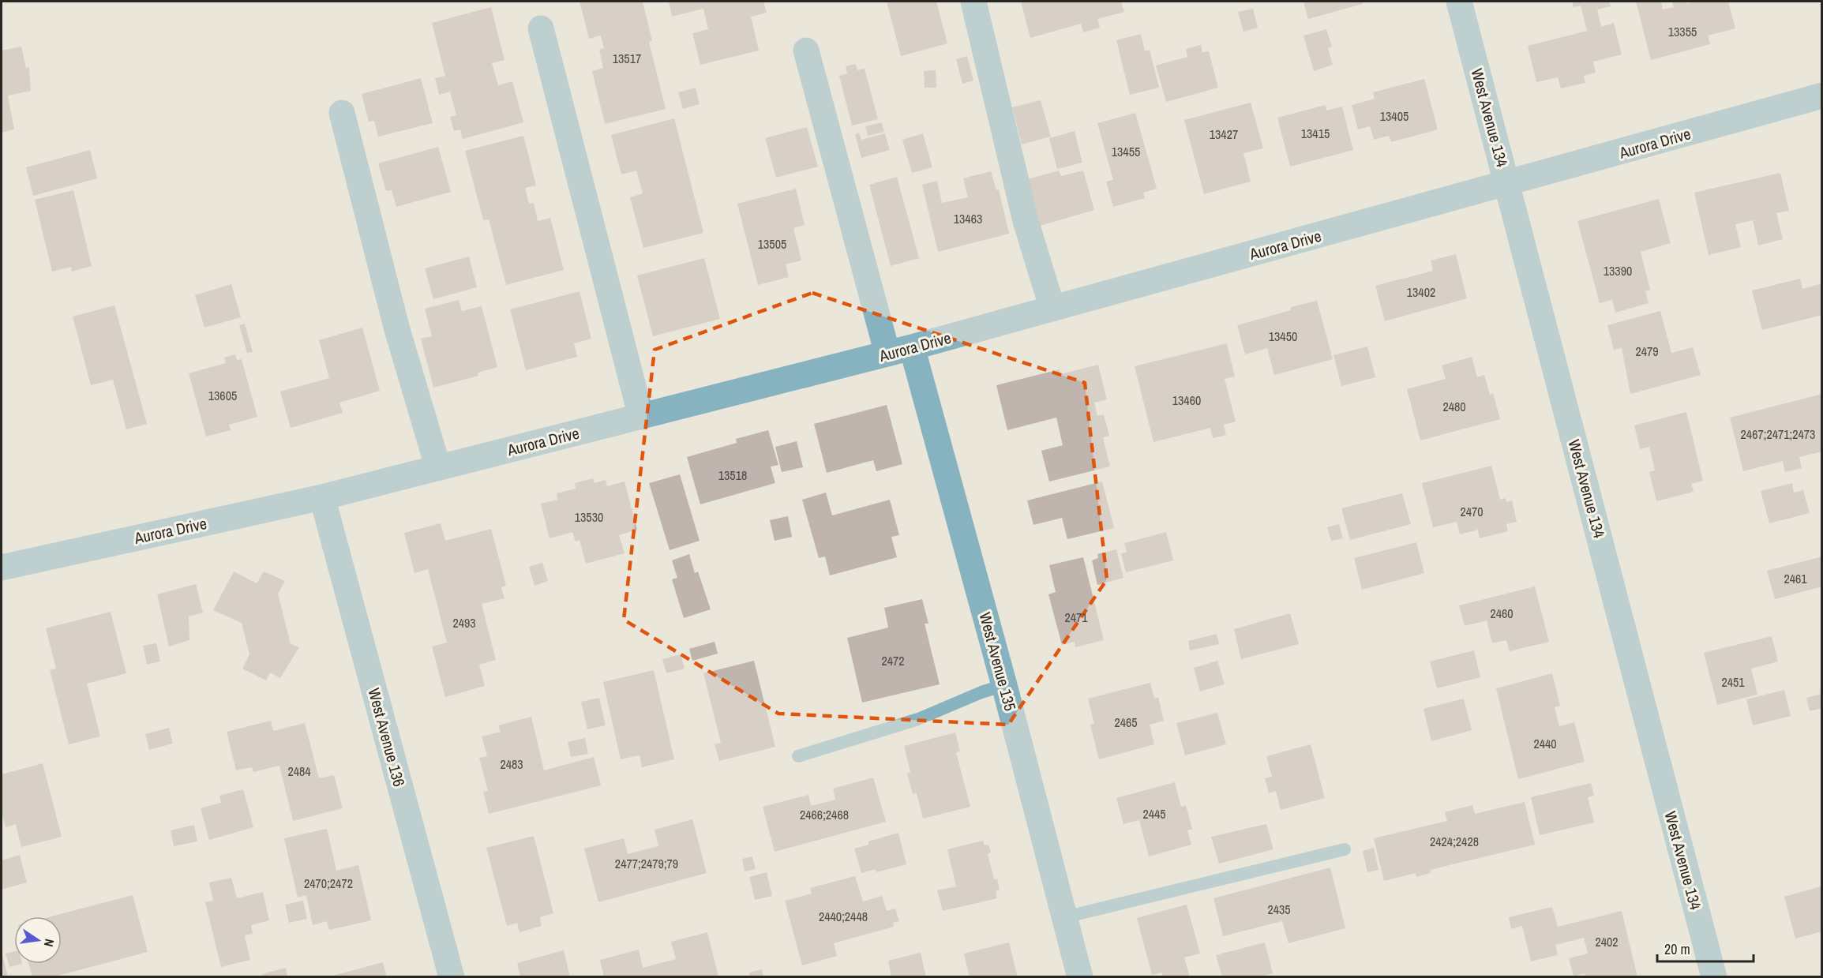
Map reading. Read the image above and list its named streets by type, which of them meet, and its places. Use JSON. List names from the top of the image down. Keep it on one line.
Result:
{"streets":{"street":["West Avenue 134","Aurora Drive","West Avenue 135","West Avenue 136"]},"crossings":[["West Avenue 134","Aurora Drive"],["Aurora Drive","West Avenue 135"],["Aurora Drive","West Avenue 136"]],"house_numbers":["13355","13517","13405","13415","13427","13455","13463","13505","13390","13402","13450","2479","13605","13460","2480","2467;2471;2473","13518","2470","13530","2461","2460","2471","2493","2472","2451","2465","2440","2483","2484","2445","2466;2468","2424;2428","2477;2479;79","2470;2472","2435","2440;2448","2402"],"scale_bar":"20 m","north":"right"}
